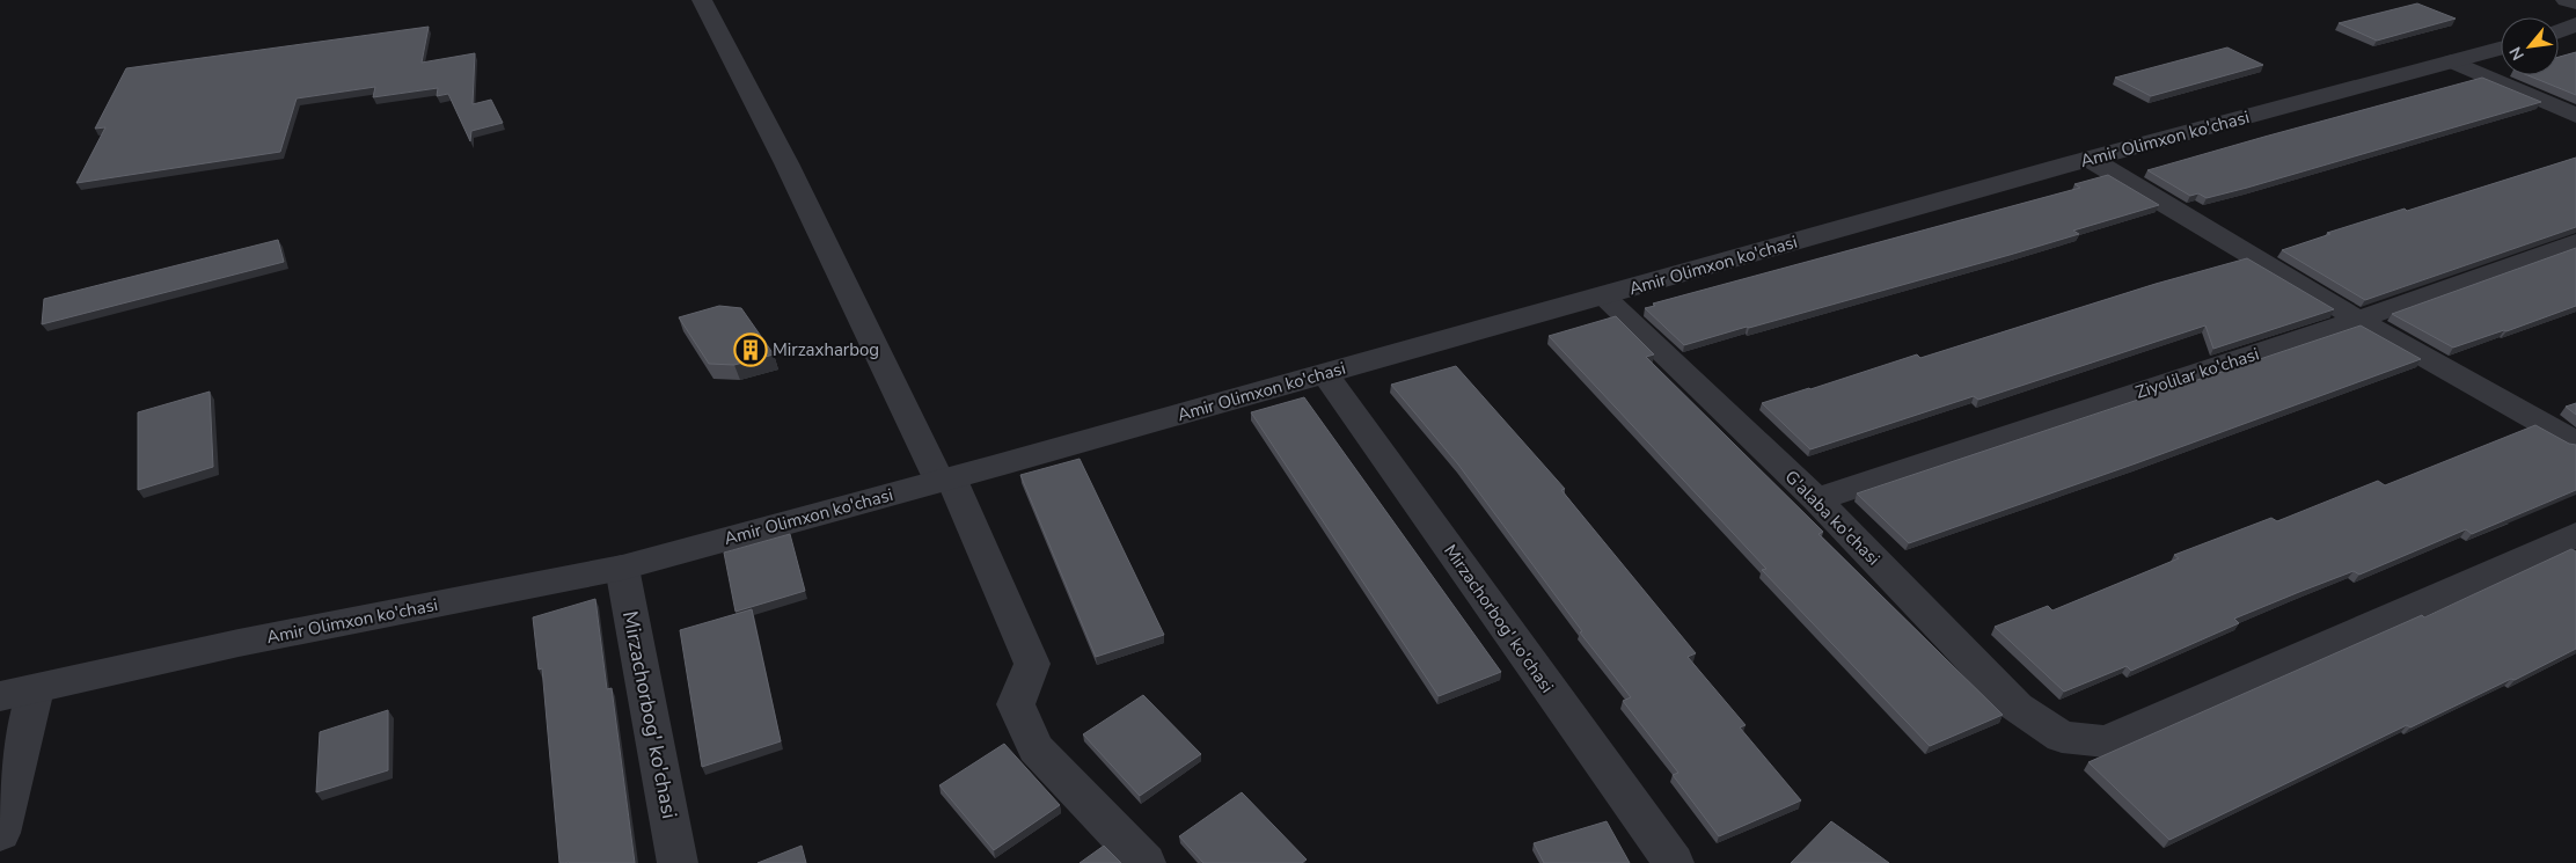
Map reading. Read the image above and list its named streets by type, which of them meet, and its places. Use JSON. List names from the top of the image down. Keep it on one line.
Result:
{"streets":{"street":["Amir Olimxon ko'chasi","Ziyolilar ko'chasi","G'alaba ko'chasi","Mirzachorbog' ko'chasi"]},"crossings":[["Amir Olimxon ko'chasi","G'alaba ko'chasi"],["Amir Olimxon ko'chasi","Mirzachorbog' ko'chasi"],["Ziyolilar ko'chasi","G'alaba ko'chasi"]],"places":{"building":["Mirzaxharbog"]},"north":"bottom left"}
